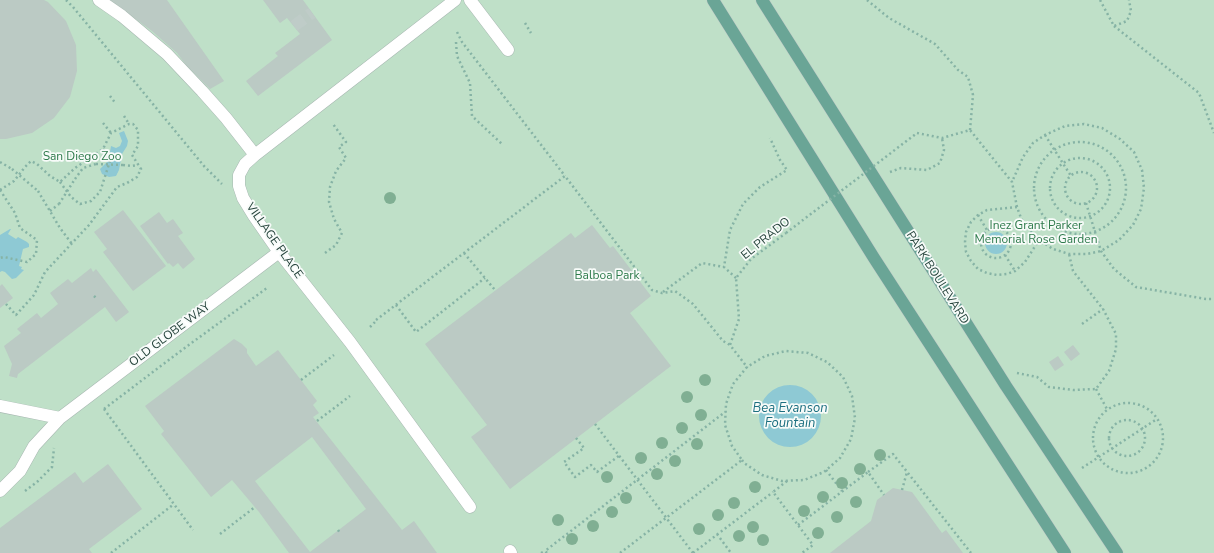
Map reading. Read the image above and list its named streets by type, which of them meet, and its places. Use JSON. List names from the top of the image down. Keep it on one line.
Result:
{"streets":{"main road":["PARK BOULEVARD"],"street":["VILLAGE PLACE","OLD GLOBE WAY"],"path":["EL PRADO"]},"crossings":[["VILLAGE PLACE","OLD GLOBE WAY"]],"water":["Bea Evanson Fountain"],"parks":["San Diego Zoo","Inez Grant Parker Memorial Rose Garden","Balboa Park"]}
